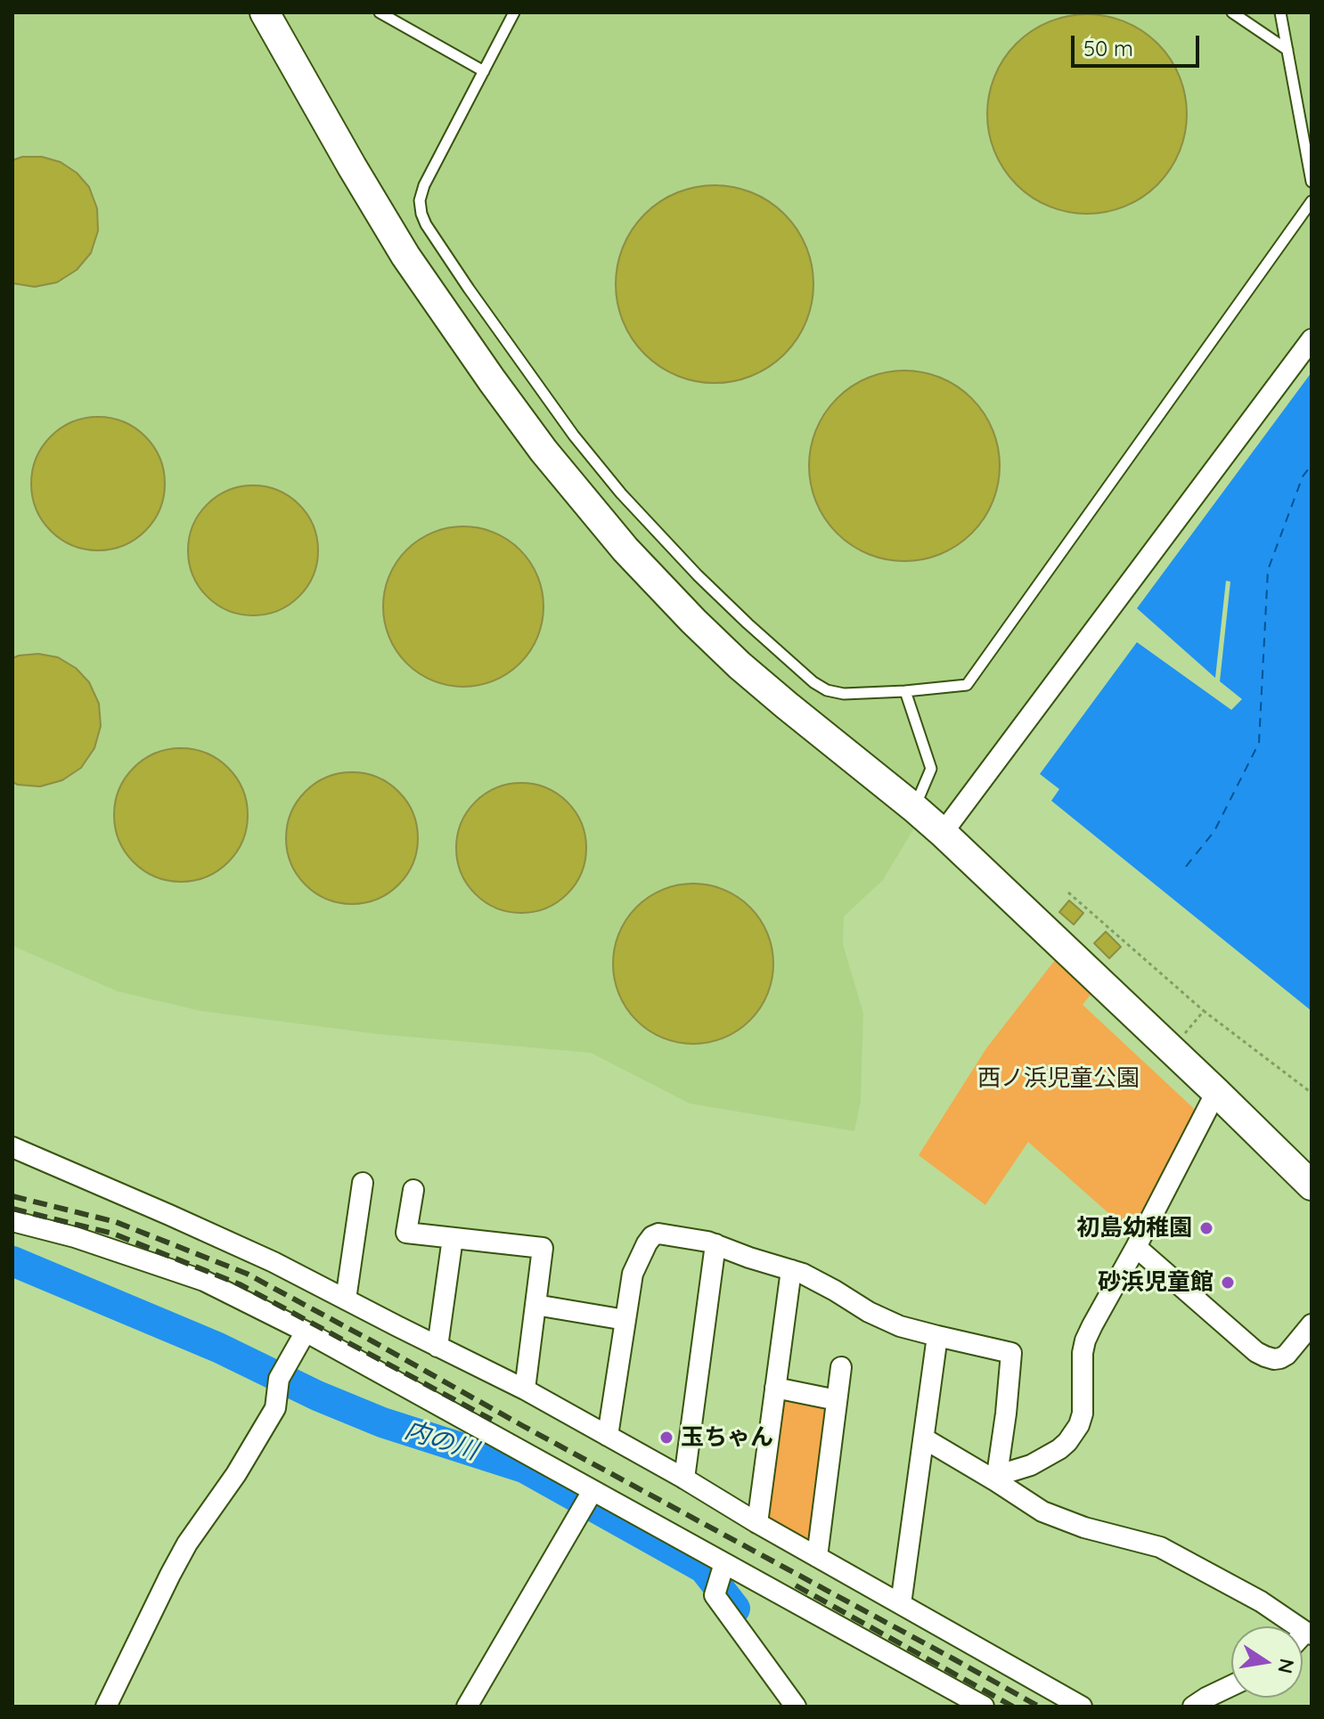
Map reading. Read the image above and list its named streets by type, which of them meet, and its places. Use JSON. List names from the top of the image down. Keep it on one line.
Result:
{"water":["内の川"],"parks":["西ノ浜児童公園"],"places":["初島幼稚園","砂浜児童館","玉ちゃん"],"scale_bar":"50 m","north":"right"}
